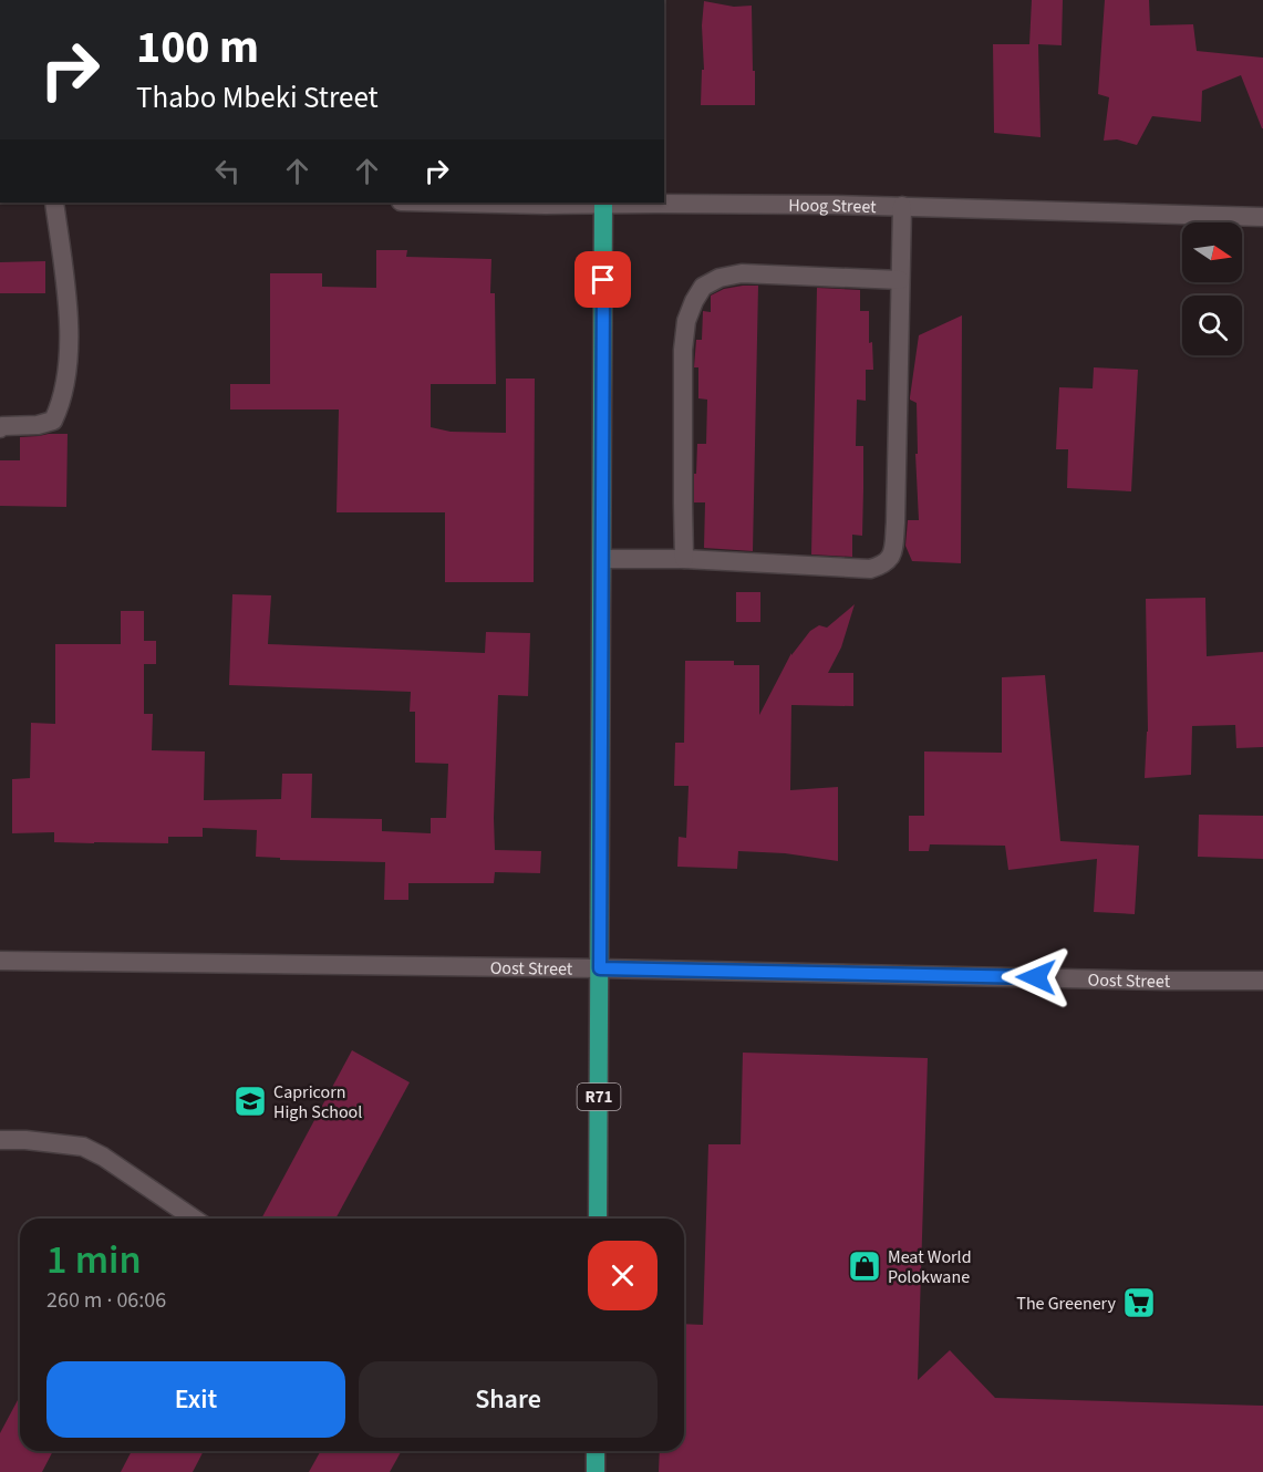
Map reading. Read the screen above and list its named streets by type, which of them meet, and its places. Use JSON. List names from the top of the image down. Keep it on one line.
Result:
{"streets":{"main road":["R71"],"street":["Hoog Street","Oost Street"]},"crossings":[["Hoog Street","R71"],["Oost Street","R71"]],"places":{"school or university":["Capricorn High School"],"shop":["Meat World Polokwane"],"supermarket":["The Greenery"]},"north":"right","page":{"turn":["100 m","Thabo Mbeki Street"],"heading":["1 min","260 m · 06:06"],"buttons":["Exit","Share"]}}
